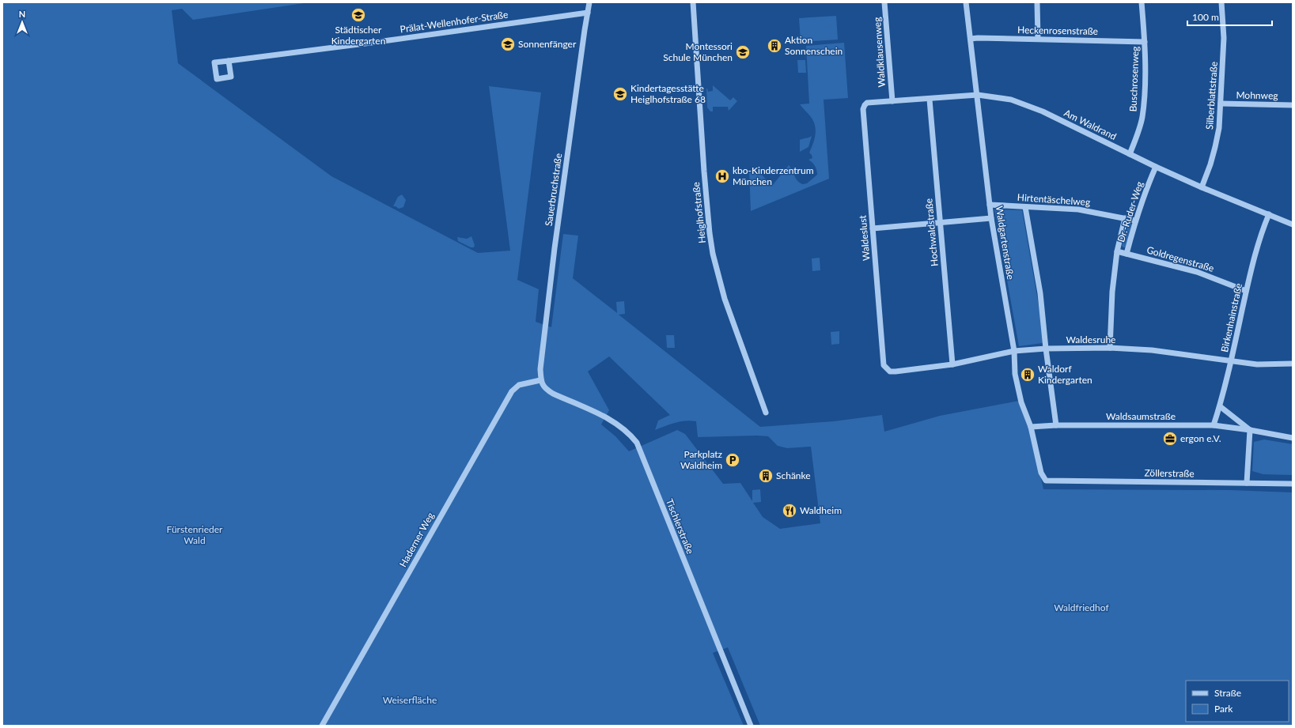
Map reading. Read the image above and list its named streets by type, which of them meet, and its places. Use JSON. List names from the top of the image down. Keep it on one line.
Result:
{"streets":{"street":["Prälat-Wellenhofer-Straße","Heckenrosenstraße","Waldklausenweg","Buschrosenweg","Silberblattstraße","Mohnweg","Am Waldrand","Sauerbruchstraße","Hirtentäschelweg","Dr.-Ruder-Weg","Heiglhofstraße","Hochwaldstraße","Waldeslust","Waldgartenstraße","Goldregenstraße","Birkenhainstraße","Waldesruhe","Waldsaumstraße","Zöllerstraße","Tischlerstraße","Haderner Weg"]},"crossings":[["Prälat-Wellenhofer-Straße","Sauerbruchstraße"],["Heckenrosenstraße","Buschrosenweg"],["Heckenrosenstraße","Waldgartenstraße"],["Waldklausenweg","Am Waldrand"],["Buschrosenweg","Am Waldrand"],["Silberblattstraße","Mohnweg"],["Silberblattstraße","Am Waldrand"],["Am Waldrand","Dr.-Ruder-Weg"],["Am Waldrand","Hochwaldstraße"],["Am Waldrand","Waldeslust"],["Am Waldrand","Waldgartenstraße"],["Am Waldrand","Birkenhainstraße"],["Sauerbruchstraße","Tischlerstraße"],["Sauerbruchstraße","Haderner Weg"],["Hirtentäschelweg","Dr.-Ruder-Weg"],["Hirtentäschelweg","Waldgartenstraße"],["Dr.-Ruder-Weg","Goldregenstraße"],["Dr.-Ruder-Weg","Waldesruhe"],["Hochwaldstraße","Waldesruhe"],["Waldeslust","Waldesruhe"],["Waldgartenstraße","Waldesruhe"],["Waldgartenstraße","Waldsaumstraße"],["Waldgartenstraße","Zöllerstraße"],["Goldregenstraße","Birkenhainstraße"],["Birkenhainstraße","Waldesruhe"],["Birkenhainstraße","Waldsaumstraße"],["Tischlerstraße","Haderner Weg"]],"parks":["Fürstenrieder Wald","Waldfriedhof","Weiserfläche"],"places":{"school or university":["Städtischer Kindergarten","Sonnenfänger","Montessori Schule München","Kindertagesstätte Heiglhofstraße 68"],"building":["Aktion Sonnenschein","Waldorf Kindergarten","Schänke"],"hospital":["kbo-Kinderzentrum München"],"office":["ergon e.V."],"parking":["Parkplatz Waldheim"],"restaurant":["Waldheim"]},"legend":["Straße","Park"],"scale_bar":"100 m","north":"top"}
